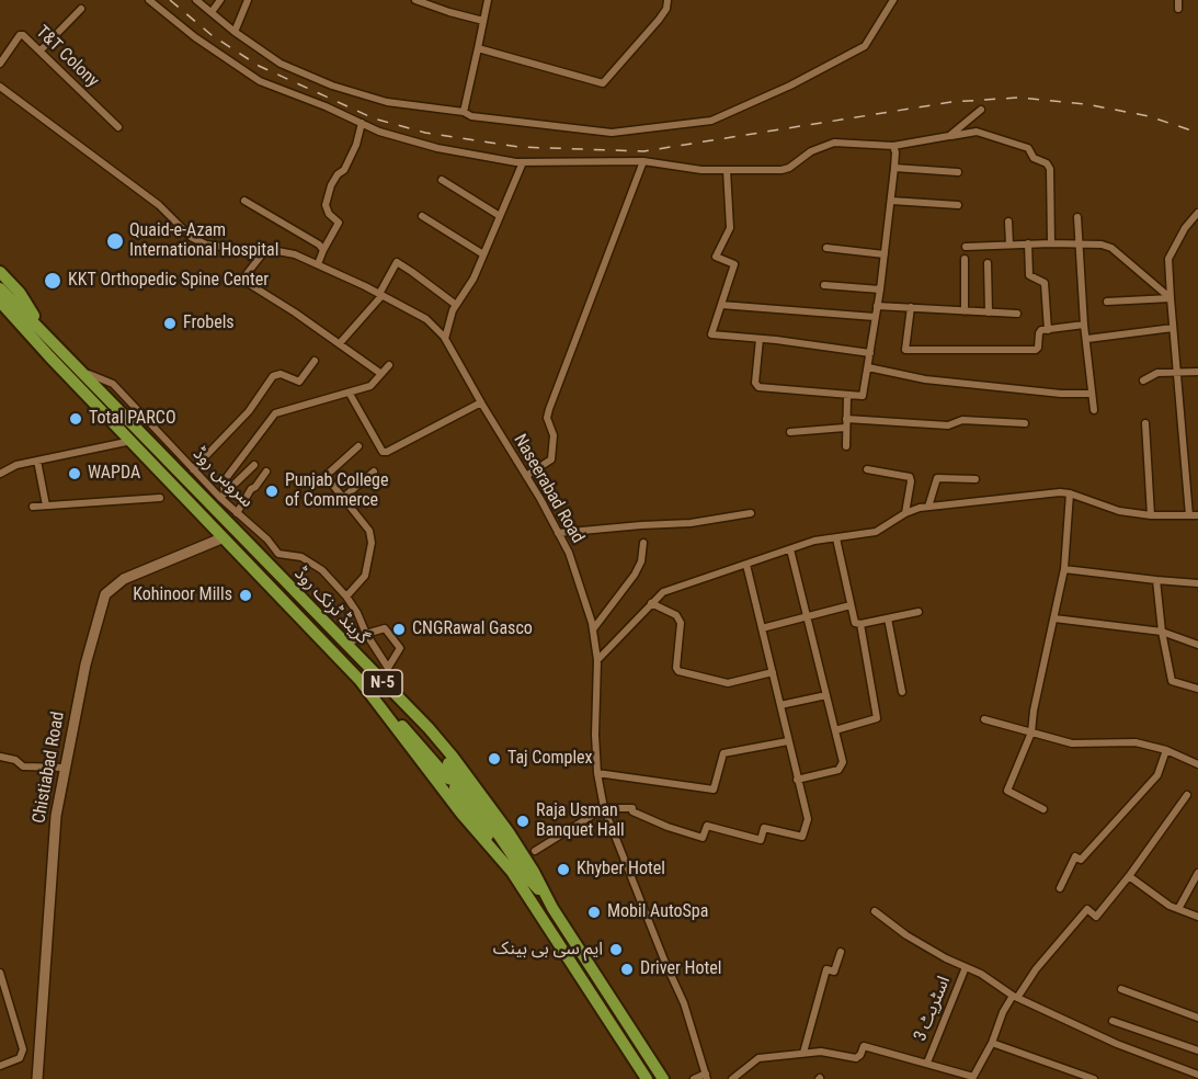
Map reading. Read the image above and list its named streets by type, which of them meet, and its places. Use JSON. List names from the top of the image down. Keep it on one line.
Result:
{"streets":{"highway":["گرینڈ ٹرنک روڈ","N-5"],"main road":["Chistiabad Road"],"street":["T&T Colony","سروس روڈ","Naseerabad Road","اسٹریٹ 3"]},"crossings":[["سروس روڈ","گرینڈ ٹرنک روڈ"],["گرینڈ ٹرنک روڈ","Chistiabad Road"]],"places":["Quaid-e-Azam International Hospital","KKT Orthopedic Spine Center","Frobels","Total PARCO","WAPDA","Punjab College of Commerce","Kohinoor Mills","CNGRawal Gasco","Taj Complex","Raja Usman Banquet Hall","Khyber Hotel","Mobil AutoSpa","ایم سی بی بینک","Driver Hotel"]}
